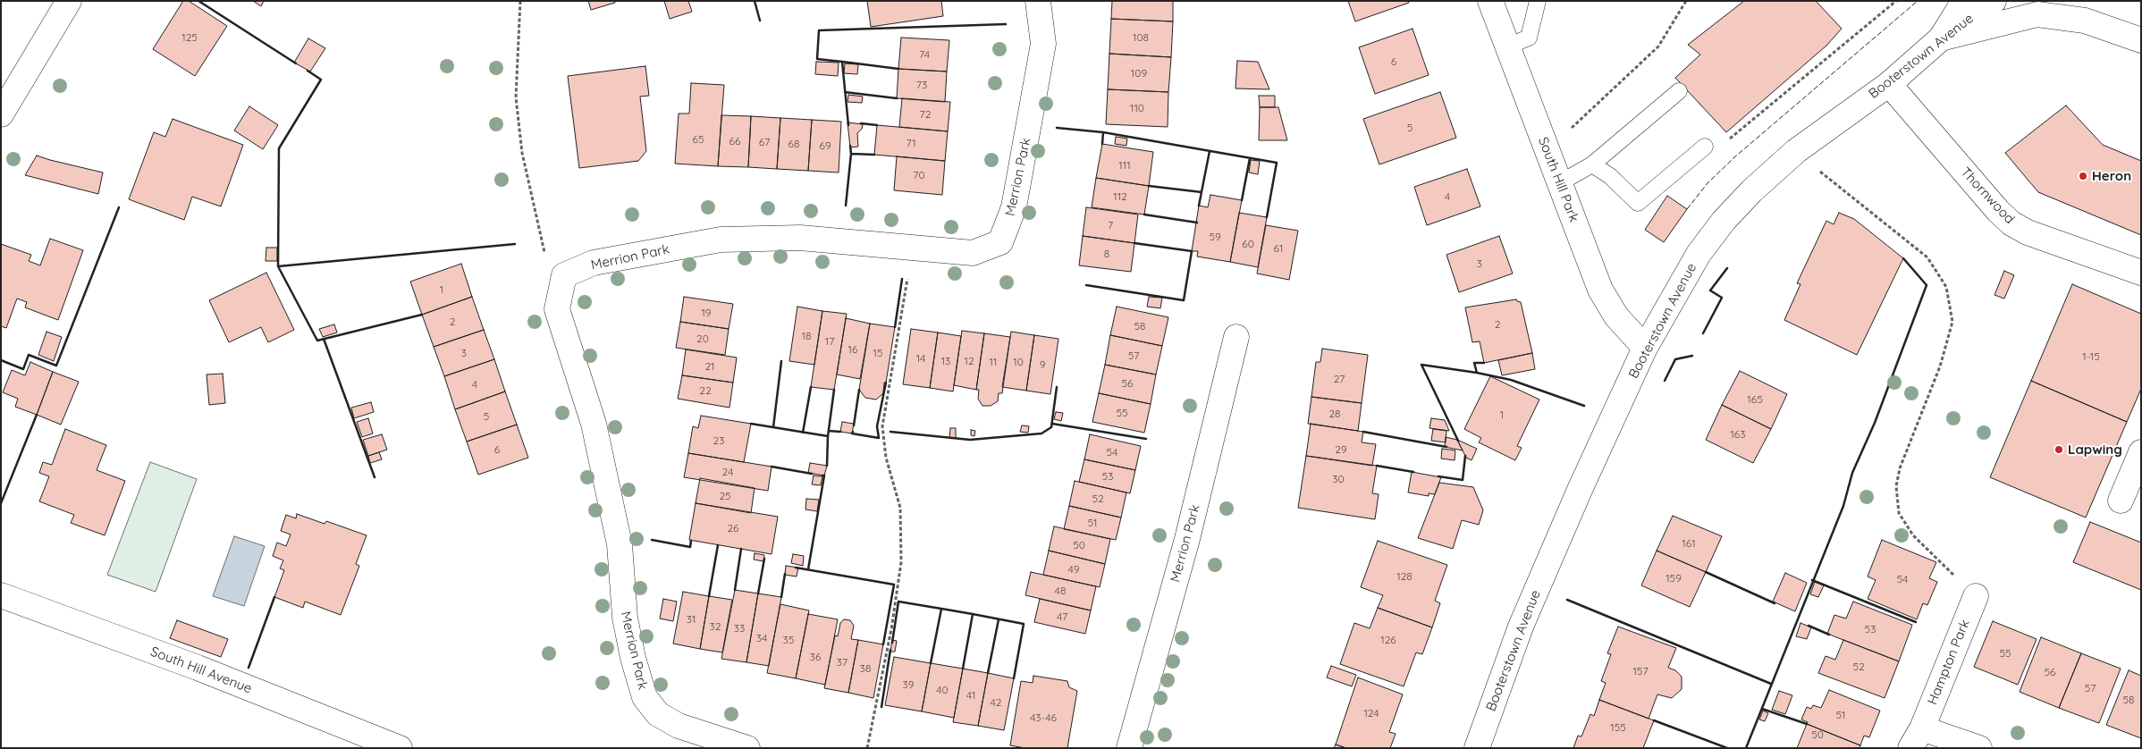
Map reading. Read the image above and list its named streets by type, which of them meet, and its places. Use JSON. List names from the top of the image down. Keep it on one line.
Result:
{"streets":{"main road":["Booterstown Avenue","Merrion Park","South Hill Park","Thornwood","Hampton Park","South Hill Avenue"]},"crossings":[["Booterstown Avenue","South Hill Park"],["Booterstown Avenue","Thornwood"]],"places":["Heron","Lapwing"],"house_numbers":["125","108","74","6","109","73","110","72","5","65","66","67","71","68","69","111","70","112","4","7","59","60","61","8","3","1","19","2","2","58","18","20","17","16","3","15","57","1-15","14","13","12","11","10","9","21","27","56","4","22","165","55","28","1","5","163","23","6","29","54","24","53","30","25","52","51","26","161","50","49","128","159","54","48","47","31","32","33","53","34","35","126","55","36","37","52","38","157","56","39","57","40","41","58","42","124","51","43-46","155","50"]}
